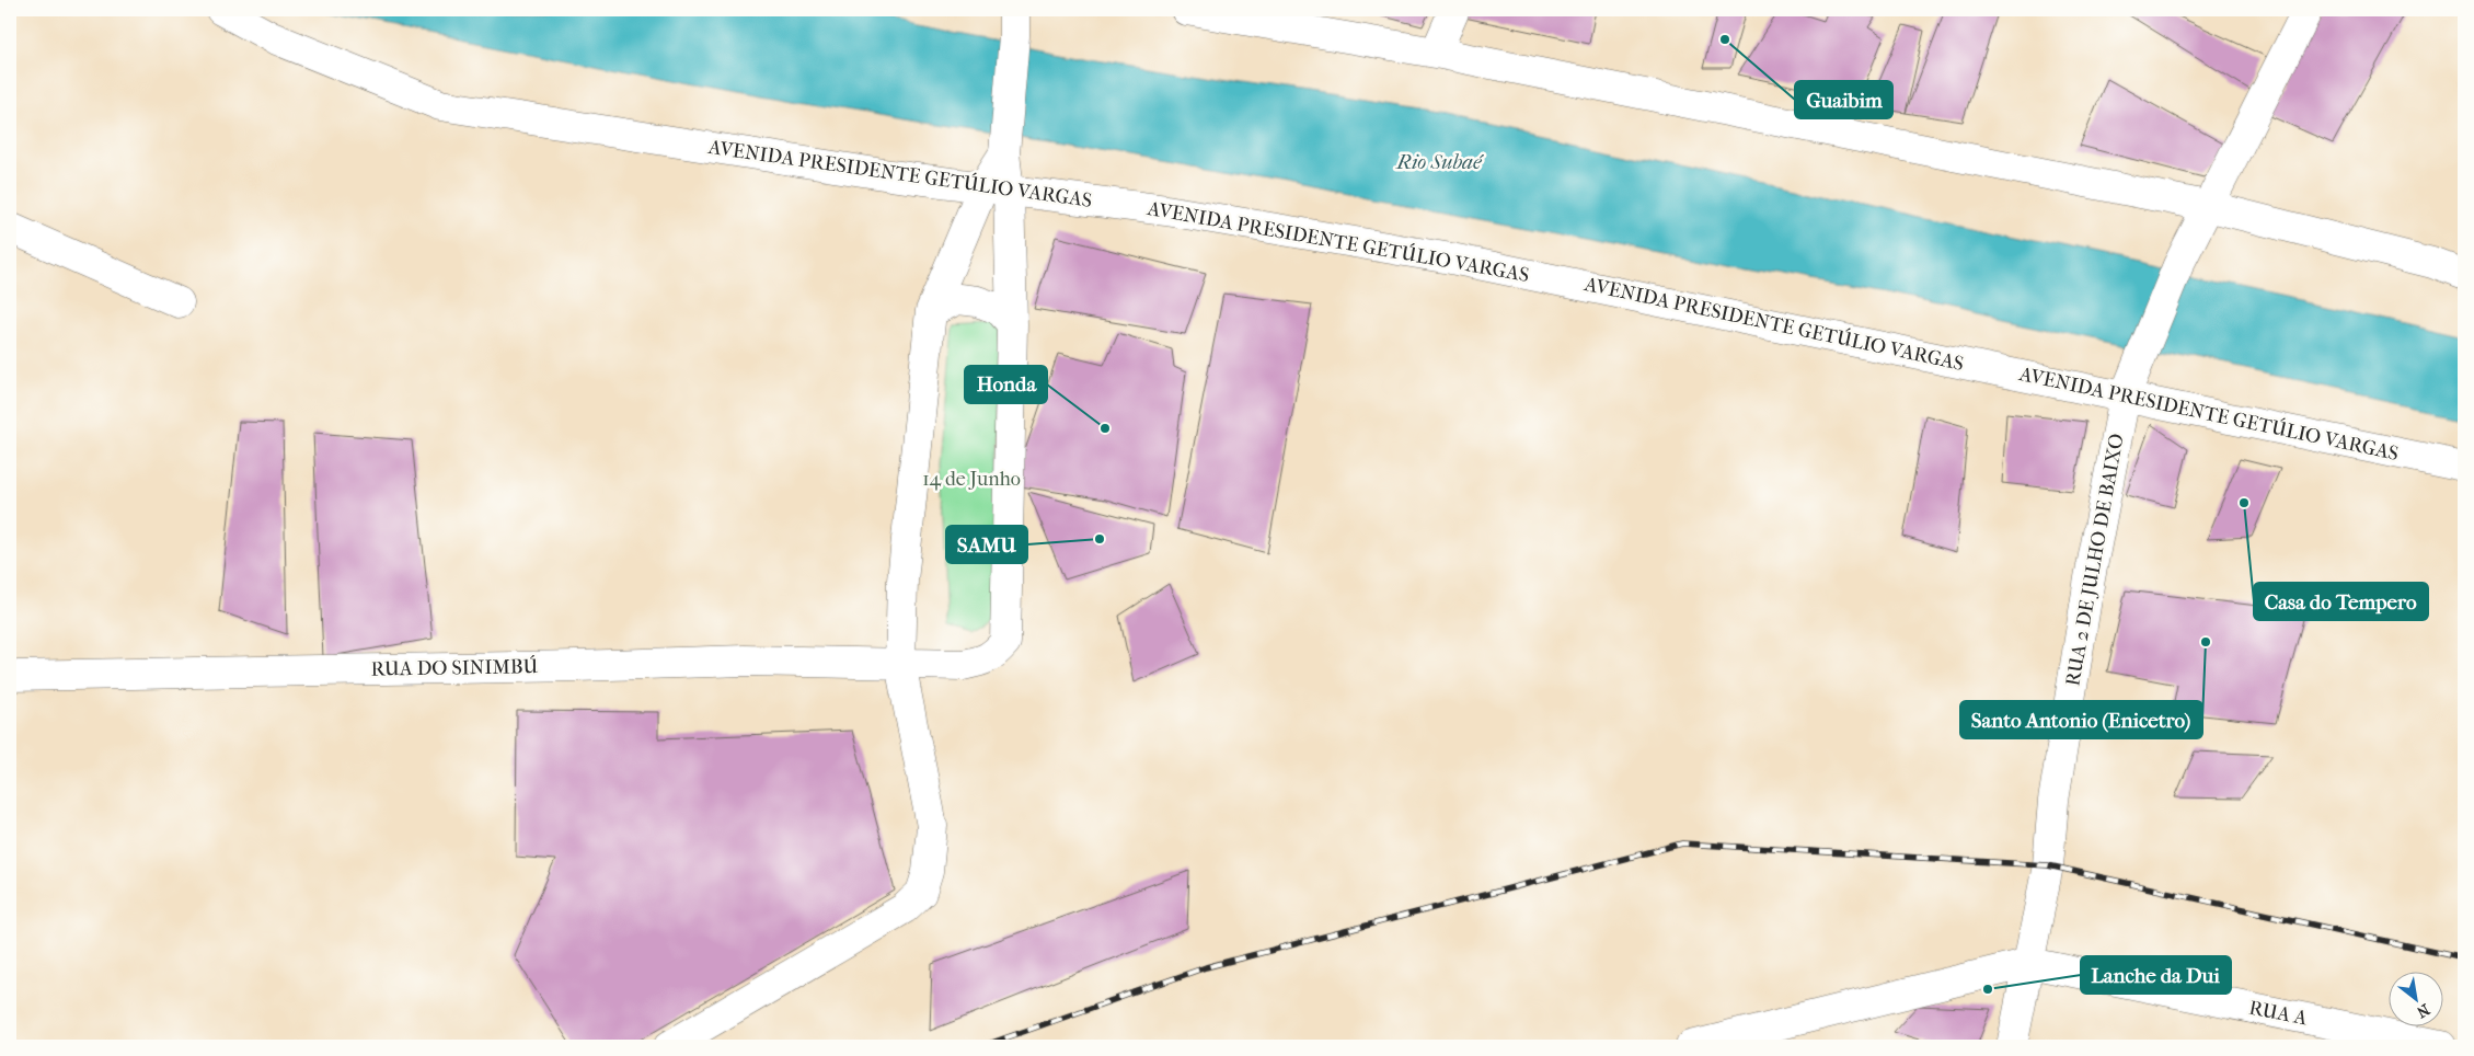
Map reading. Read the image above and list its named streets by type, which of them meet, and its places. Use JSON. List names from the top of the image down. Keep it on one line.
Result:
{"streets":{"street":["AVENIDA PRESIDENTE GETÚLIO VARGAS","RUA 2 DE JULHO DE BAIXO","RUA DO SINIMBÚ","RUA A"]},"crossings":[["AVENIDA PRESIDENTE GETÚLIO VARGAS","RUA 2 DE JULHO DE BAIXO"],["AVENIDA PRESIDENTE GETÚLIO VARGAS","RUA DO SINIMBÚ"],["RUA 2 DE JULHO DE BAIXO","RUA A"]],"water":["Rio Subaé"],"parks":["14 de Junho"],"places":["Guaibim","Honda","Casa do Tempero","SAMU","Santo Antonio (Enicetro)","Lanche da Dui"],"north":"bottom right"}
